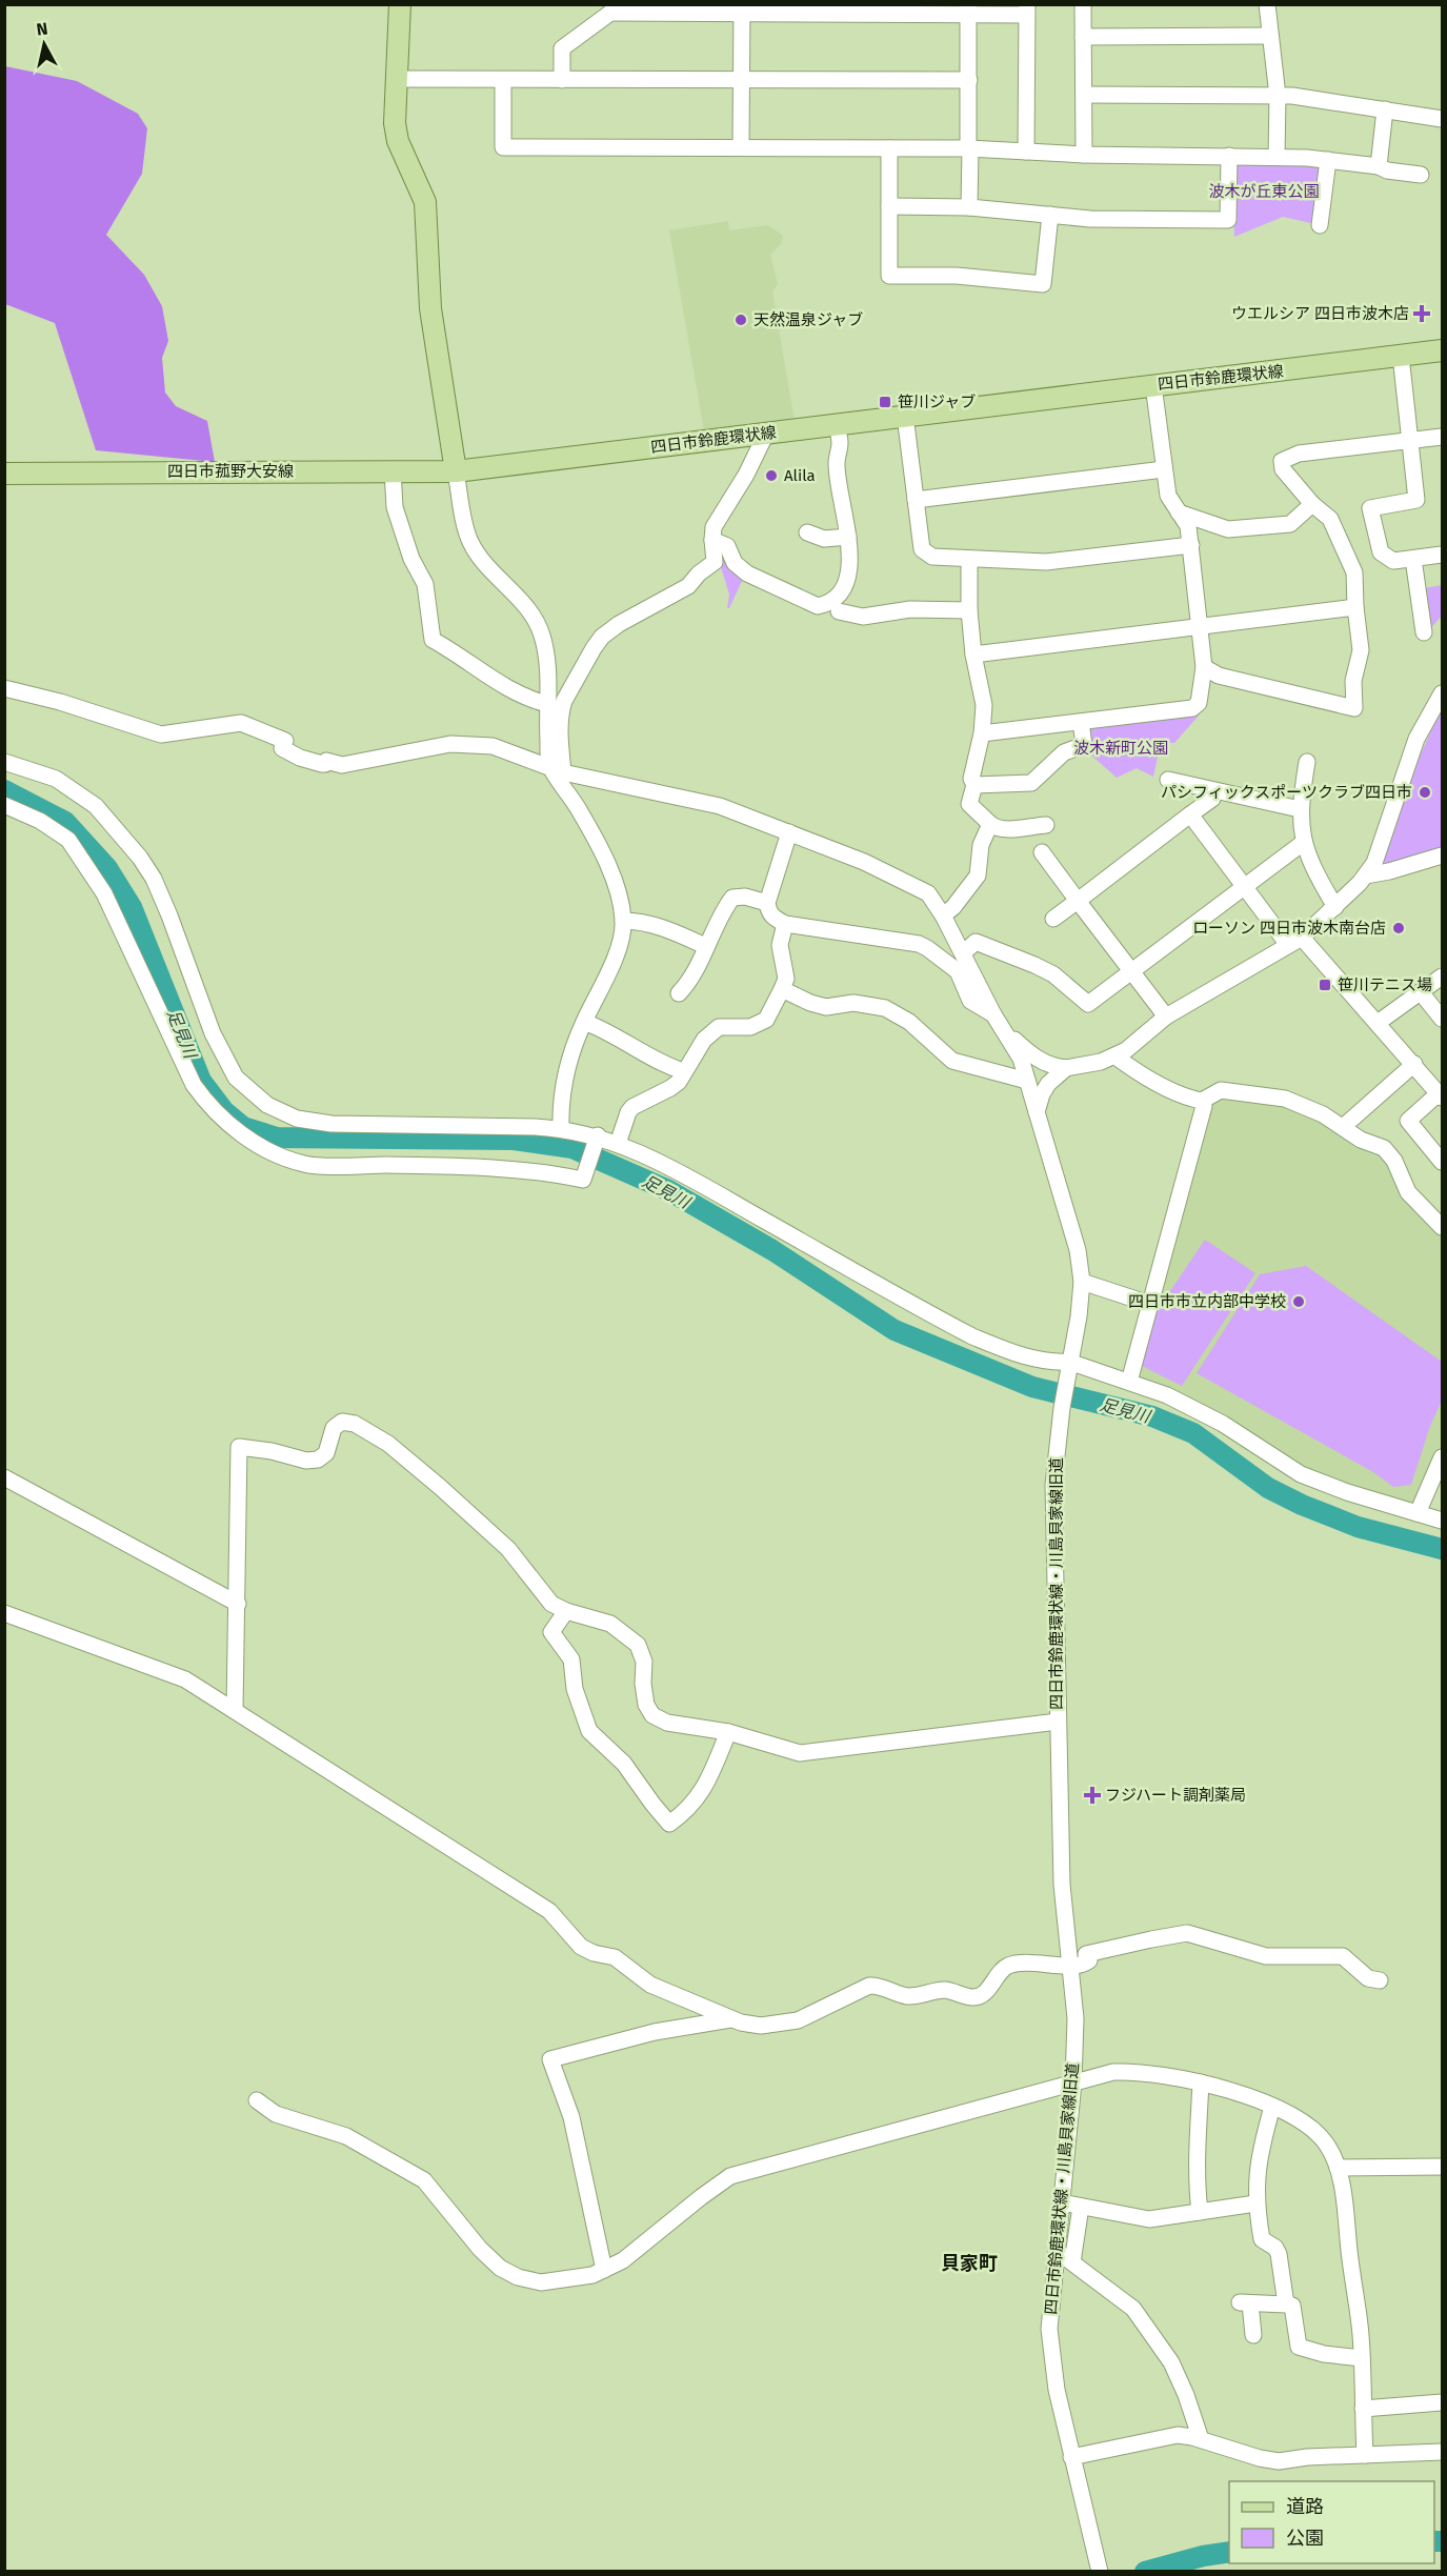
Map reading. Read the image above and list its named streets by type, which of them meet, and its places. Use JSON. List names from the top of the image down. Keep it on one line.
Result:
{"streets":{"main road":["四日市鈴鹿環状線","四日市菰野大安線"],"street":["四日市鈴鹿環状線・川島貝家線旧道"]},"crossings":[["四日市鈴鹿環状線","四日市菰野大安線"]],"districts":["貝家町"],"water":["足見川"],"parks":["波木が丘東公園","波木新町公園"],"places":{"health":["ウエルシア 四日市波木店","フジハート調剤薬局"],"other":["天然温泉ジャブ","Alila","パシフィックスポーツクラブ四日市","ローソン 四日市波木南台店","四日市市立内部中学校"],"transit":["笹川ジャブ","笹川テニス場"]},"legend":["道路","公園"],"north":"top"}
